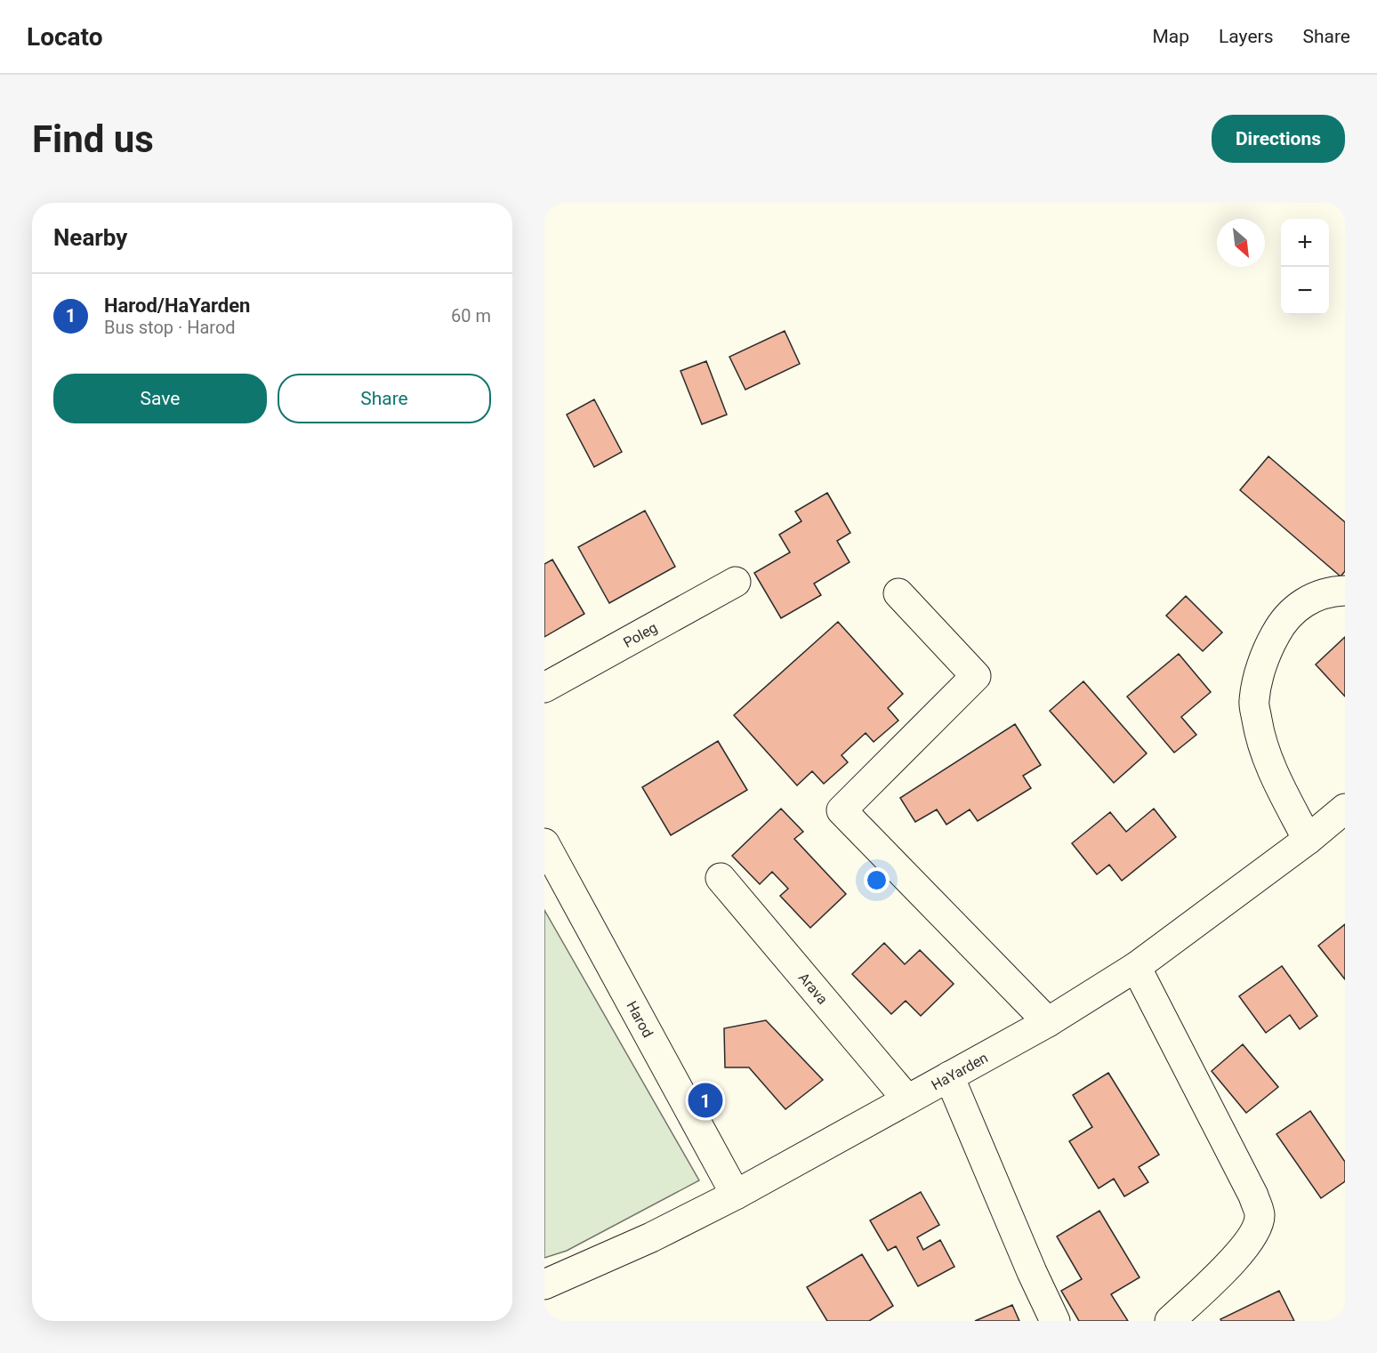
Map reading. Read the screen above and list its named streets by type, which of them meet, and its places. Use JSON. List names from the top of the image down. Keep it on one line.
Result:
{"streets":{"street":["Poleg","Arava","Harod","HaYarden"]},"crossings":[["Arava","HaYarden"],["Harod","HaYarden"]],"north":"bottom right","page":{"header":"Locato","nav":["Map","Layers","Share"],"buttons":["Directions",["Save","Share"]],"title":"Find us","heading":"Nearby","map_buttons":["+","−"],"list":[{"mark":"1","name":"Harod/HaYarden","note":"Bus stop · Harod","value":"60 m"}],"pins":"1"}}
